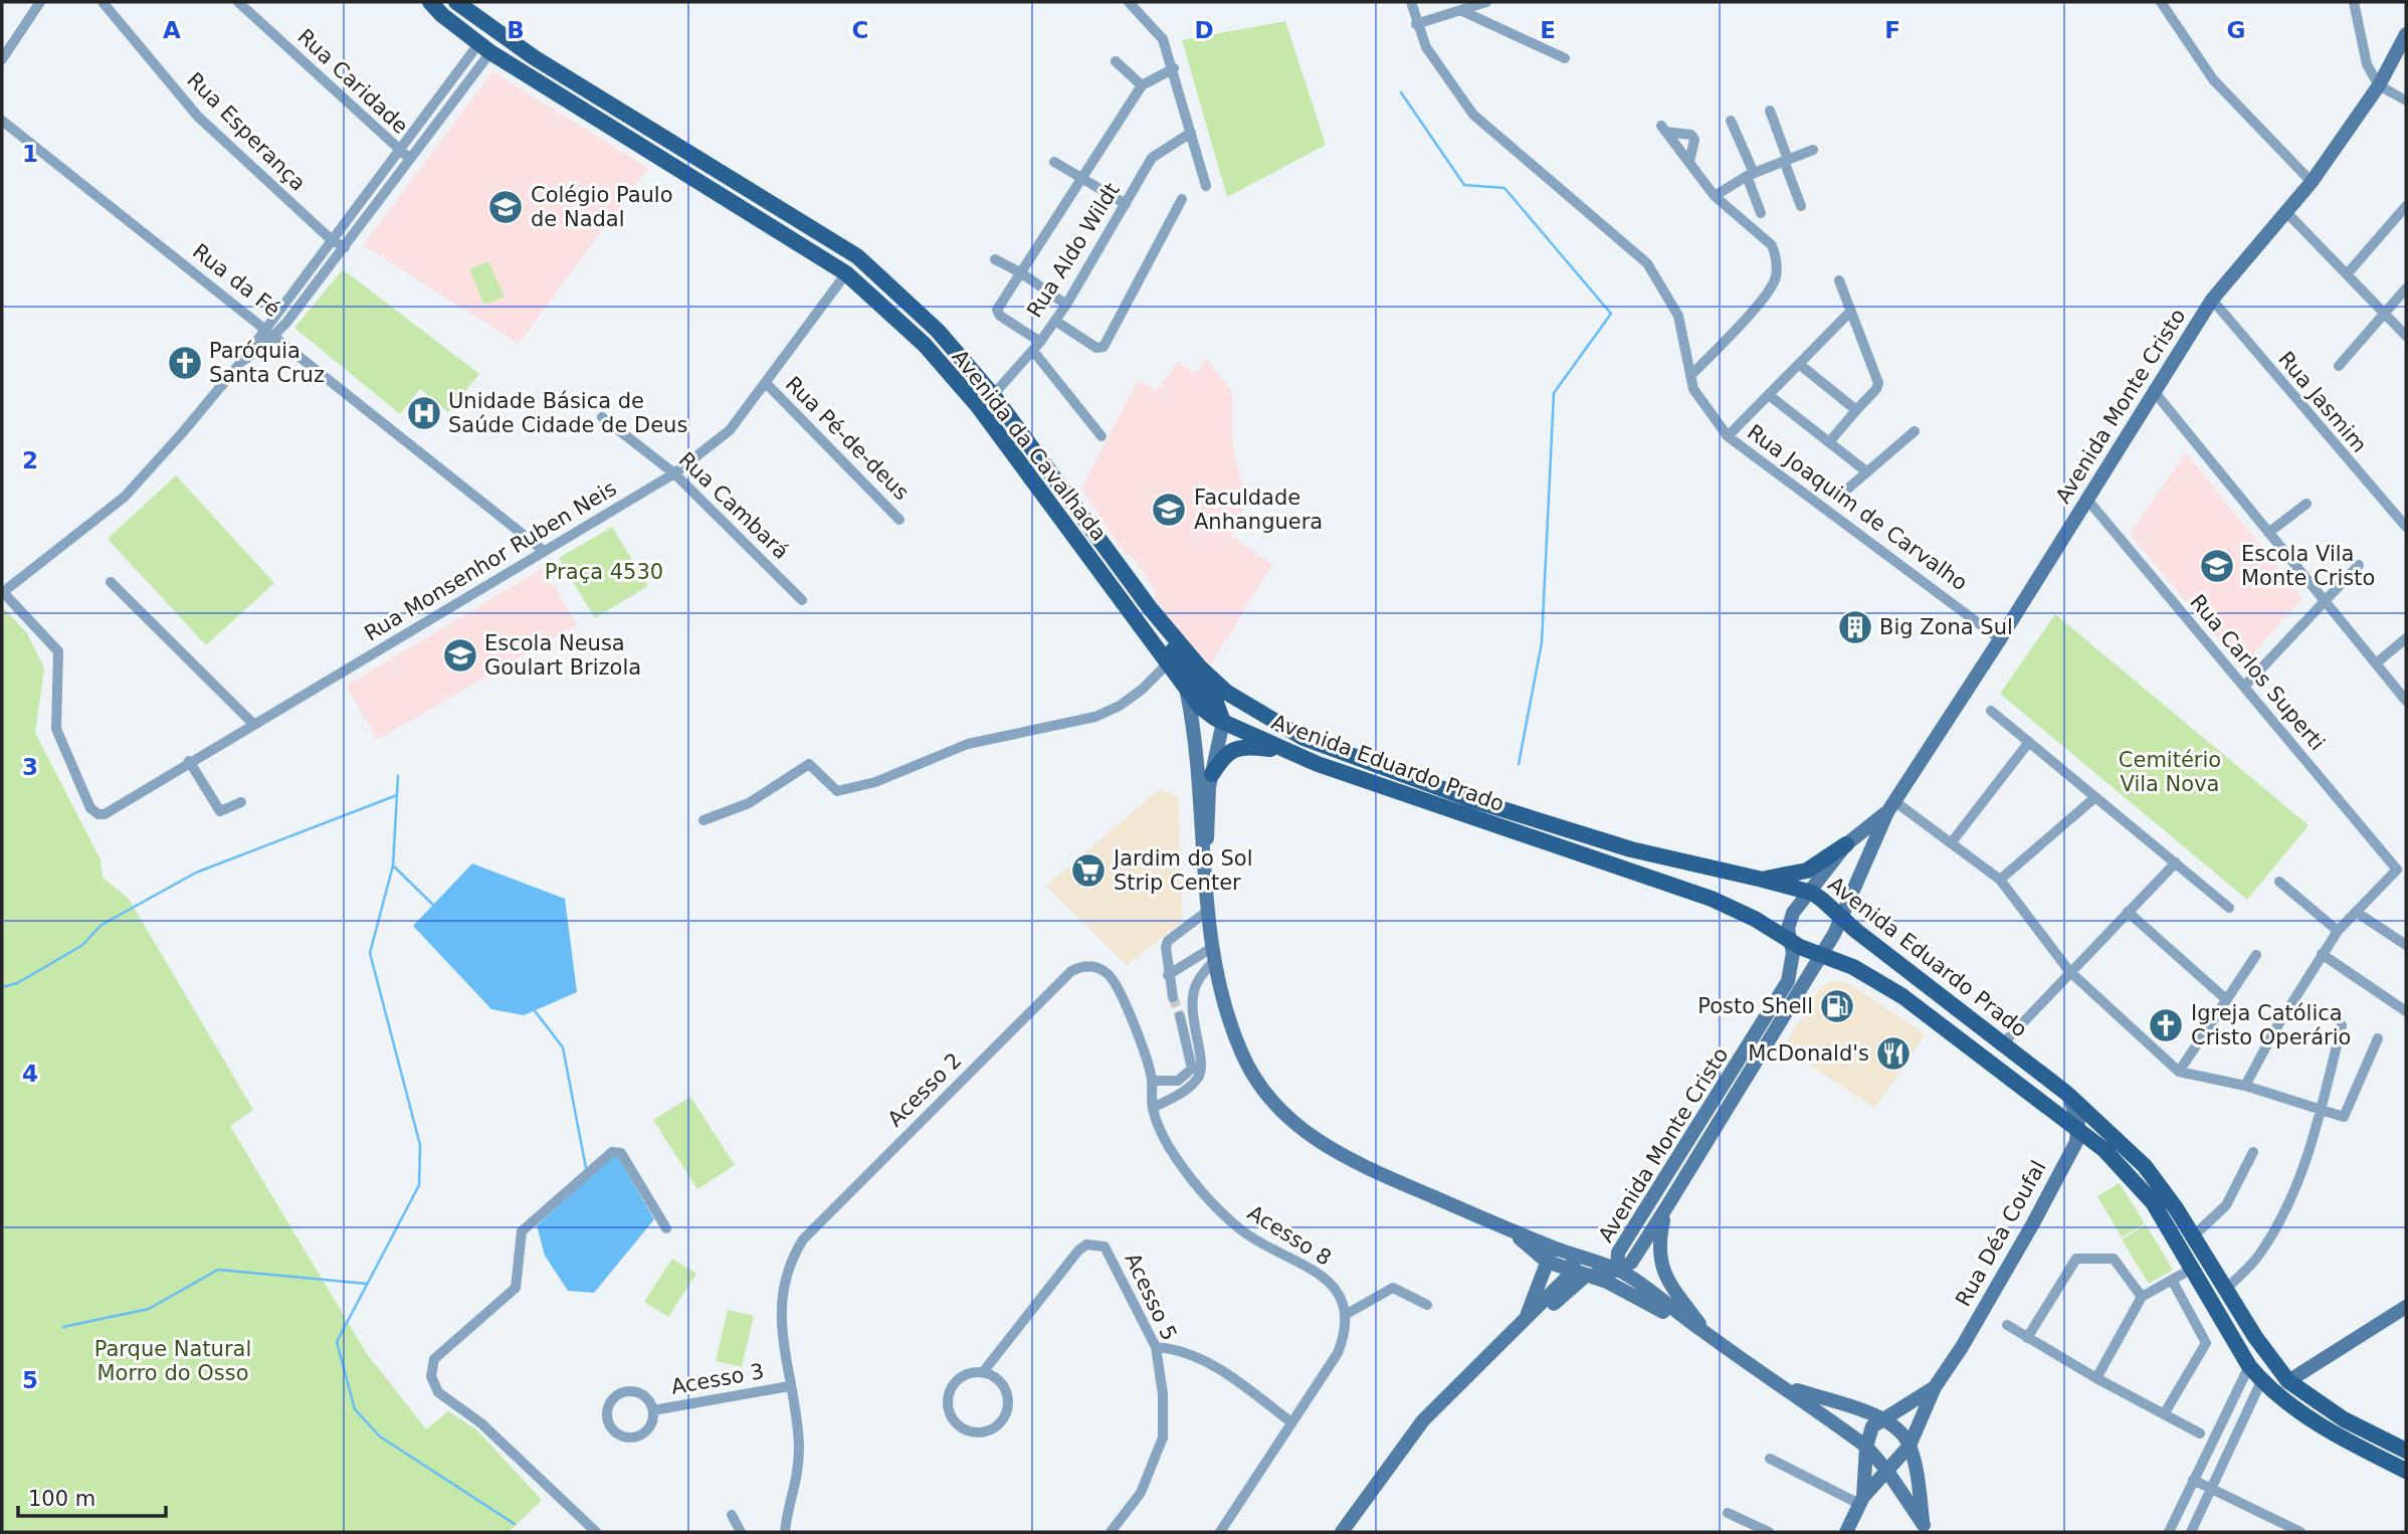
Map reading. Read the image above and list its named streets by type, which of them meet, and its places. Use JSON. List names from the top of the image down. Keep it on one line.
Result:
{"streets":{"main road":["Avenida Monte Cristo","Avenida da Cavalhada","Avenida Eduardo Prado","Rua Déa Coufal"],"street":["Rua Caridade","Rua Esperança","Rua Aldo Wildt","Rua da Fé","Rua Jasmim","Rua Pé-de-deus","Rua Cambará","Rua Joaquim de Carvalho","Rua Monsenhor Ruben Neis","Rua Carlos Superti","Acesso 2","Acesso 8","Acesso 5","Acesso 3"]},"crossings":[["Rua Aldo Wildt","Avenida da Cavalhada"],["Rua da Fé","Rua Monsenhor Ruben Neis"],["Rua Jasmim","Avenida Monte Cristo"],["Avenida Monte Cristo","Avenida da Cavalhada"],["Avenida Monte Cristo","Rua Joaquim de Carvalho"],["Avenida Monte Cristo","Rua Carlos Superti"],["Avenida Monte Cristo","Avenida Eduardo Prado"],["Rua Pé-de-deus","Rua Monsenhor Ruben Neis"],["Avenida da Cavalhada","Rua Monsenhor Ruben Neis"],["Avenida da Cavalhada","Avenida Eduardo Prado"],["Avenida da Cavalhada","Rua Déa Coufal"],["Rua Cambará","Rua Monsenhor Ruben Neis"],["Avenida Eduardo Prado","Rua Déa Coufal"],["Acesso 2","Acesso 8"],["Acesso 2","Acesso 3"]],"parks":["Praça 4530","Cemitério Vila Nova","Parque Natural Morro do Osso"],"places":{"school or university":["Colégio Paulo de Nadal","Faculdade Anhanguera","Escola Vila Monte Cristo","Escola Neusa Goulart Brizola"],"church":["Paróquia Santa Cruz","Igreja Católica Cristo Operário"],"hospital":["Unidade Básica de Saúde Cidade de Deus"],"building":["Big Zona Sul"],"supermarket":["Jardim do Sol Strip Center"],"fuel station":["Posto Shell"],"restaurant":["McDonald's"]},"scale_bar":"100 m","grid":{"columns":["A","B","C","D","E","F","G"],"rows":["1","2","3","4","5"]}}
